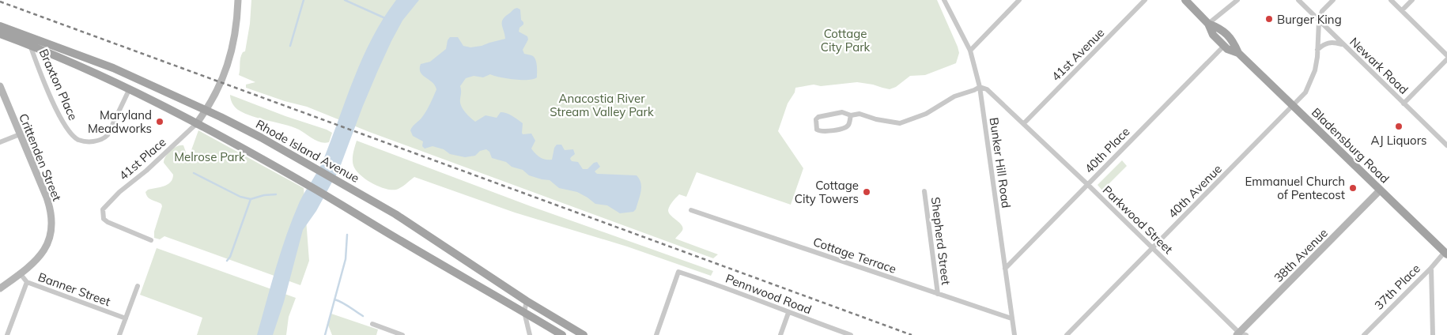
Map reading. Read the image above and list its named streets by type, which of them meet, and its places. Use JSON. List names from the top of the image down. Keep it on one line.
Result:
{"streets":{"main road":["Bladensburg Road","Rhode Island Avenue"],"street":["41st Avenue","Newark Road","Braxton Place","40th Place","Crittenden Street","41st Place","Bunker Hill Road","40th Avenue","Parkwood Street","Shepherd Street","Cottage Terrace","38th Avenue","37th Place","Banner Street","Pennwood Road"]},"crossings":[["41st Avenue","Parkwood Street"],["Newark Road","40th Avenue"],["Bladensburg Road","40th Place"],["Bladensburg Road","40th Avenue"],["Bladensburg Road","38th Avenue"],["Bladensburg Road","37th Place"],["40th Place","Bunker Hill Road"],["40th Place","Parkwood Street"],["Crittenden Street","Banner Street"],["Bunker Hill Road","Parkwood Street"],["Bunker Hill Road","Cottage Terrace"],["40th Avenue","Parkwood Street"],["Parkwood Street","38th Avenue"],["Shepherd Street","Cottage Terrace"]],"parks":["Cottage City Park","Anacostia River Stream Valley Park","Melrose Park"],"places":["Burger King","Maryland Meadworks","AJ Liquors","Emmanuel Church of Pentecost","Cottage City Towers"]}
